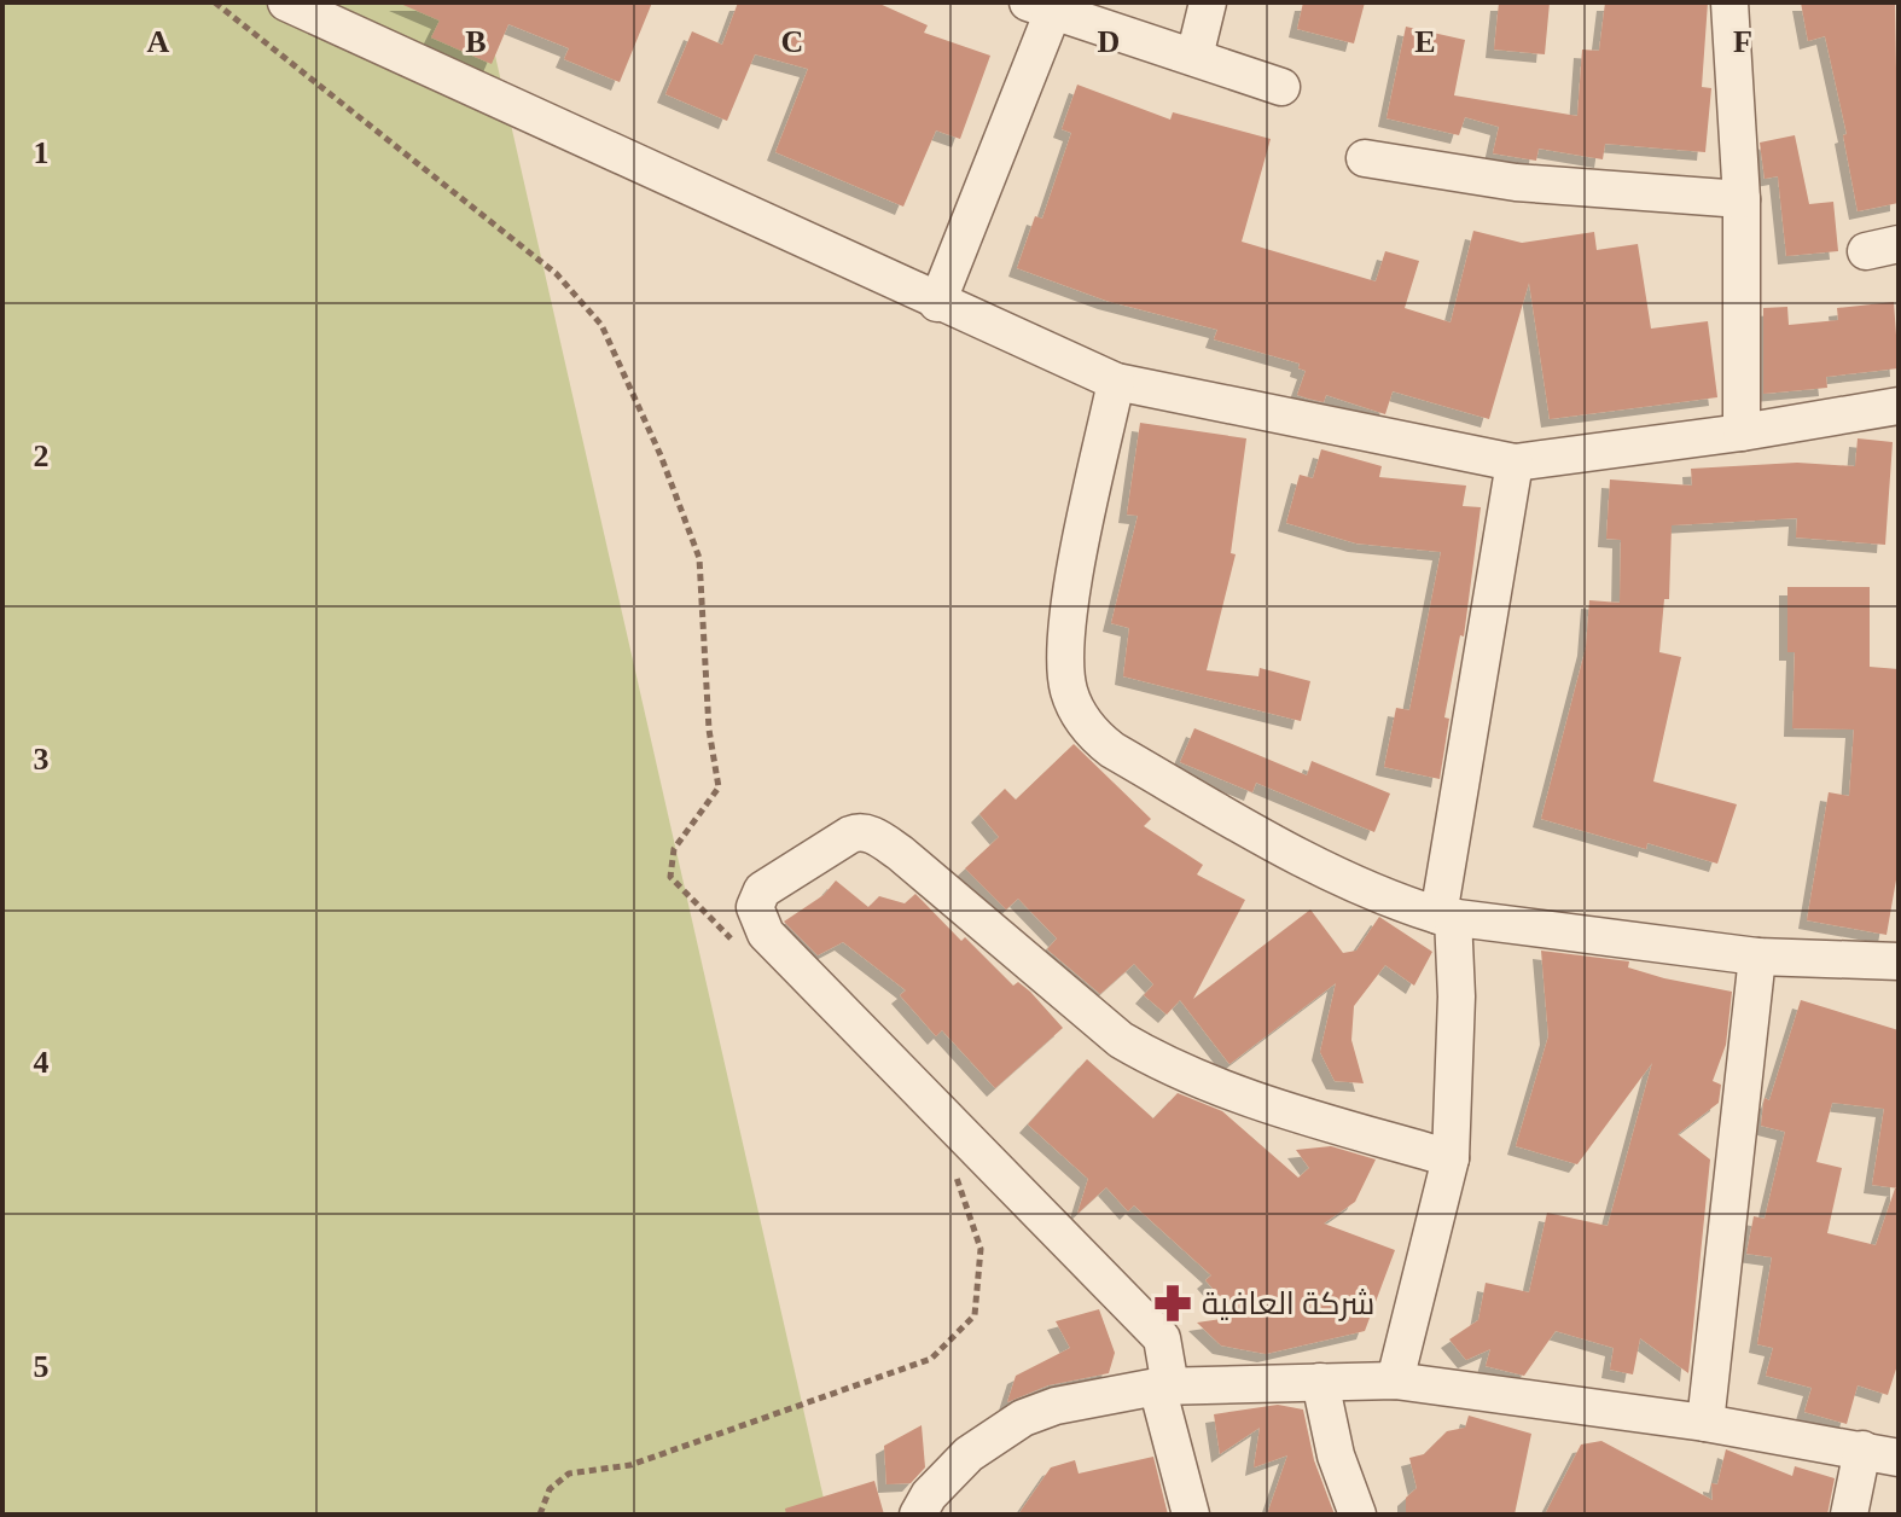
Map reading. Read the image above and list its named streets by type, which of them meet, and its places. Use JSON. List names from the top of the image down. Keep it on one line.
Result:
{"places":{"pharmacy":["شركة العافية"]},"grid":{"columns":["A","B","C","D","E","F"],"rows":["1","2","3","4","5"]}}
